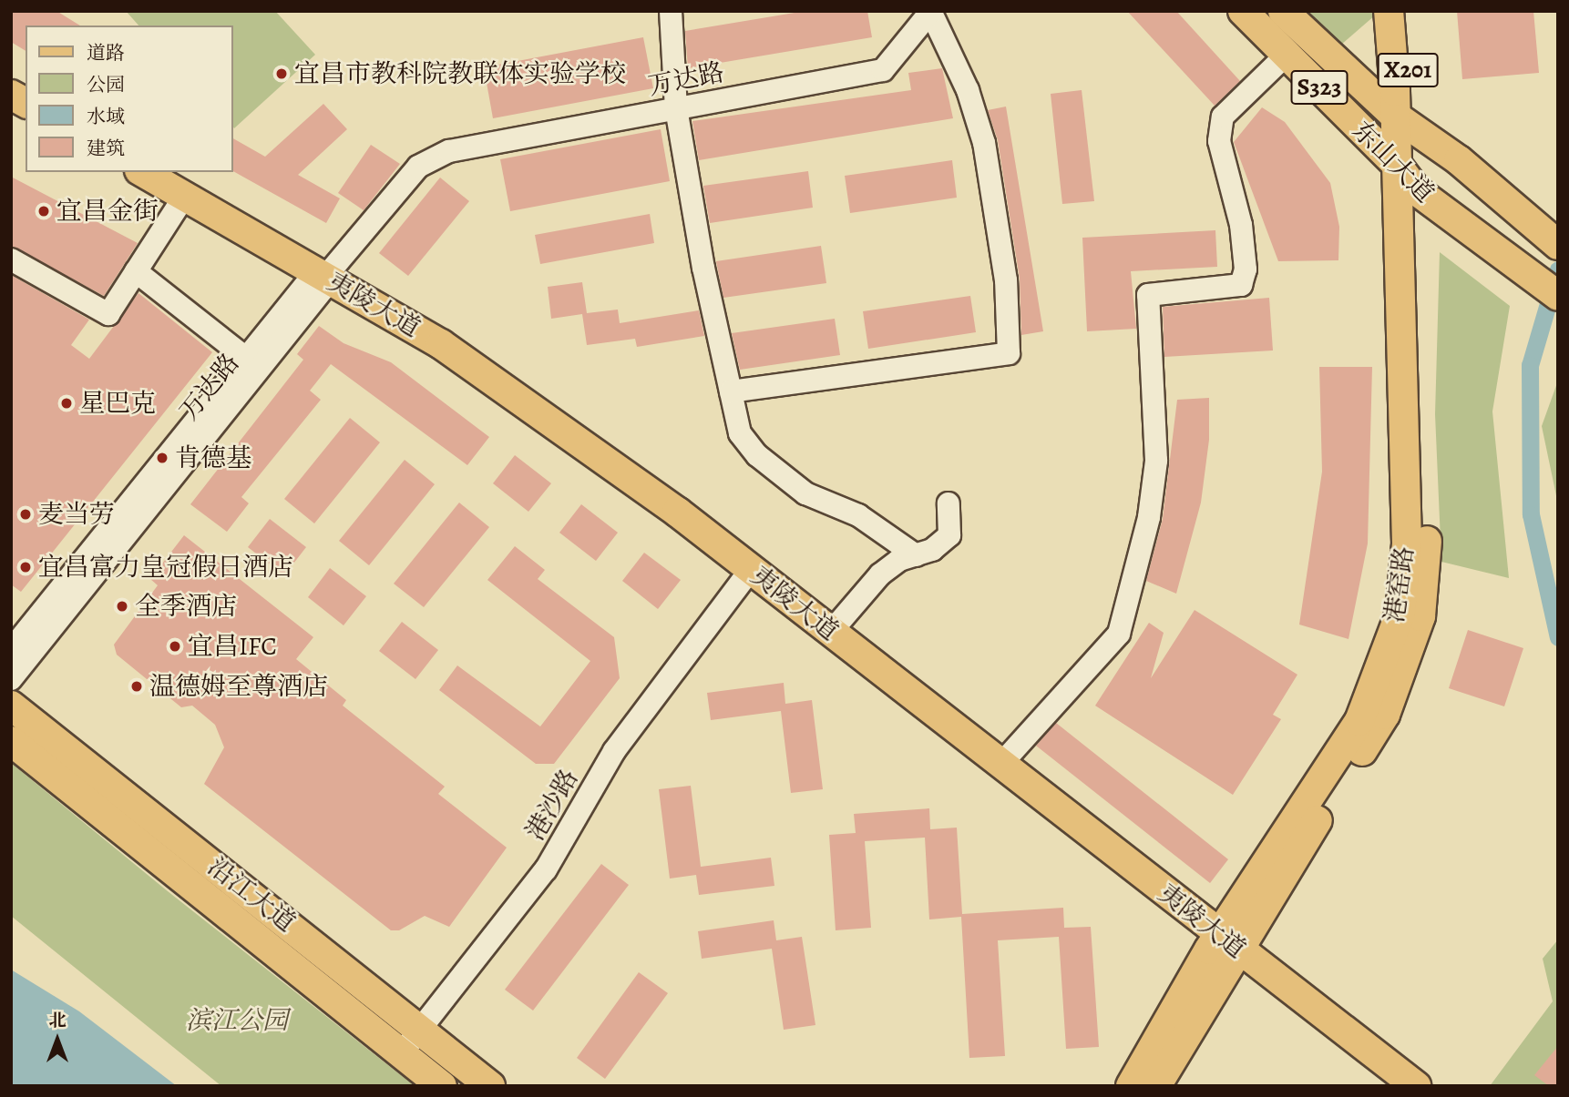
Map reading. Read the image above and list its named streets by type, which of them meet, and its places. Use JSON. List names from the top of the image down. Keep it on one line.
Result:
{"streets":{"main road":["X201","S323","东山大道","夷陵大道","港窑路","沿江大道"],"street":["万达路","港沙路"]},"crossings":[["万达路","夷陵大道"],["东山大道","港窑路"],["夷陵大道","港窑路"],["夷陵大道","港沙路"],["港沙路","沿江大道"]],"parks":["滨江公园"],"places":["宜昌市教科院教联体实验学校","宜昌金街","星巴克","肯德基","麦当劳","宜昌富力皇冠假日酒店","全季酒店","宜昌IFC","温德姆至尊酒店"],"legend":["道路","公园","水域","建筑"],"north":"top"}
